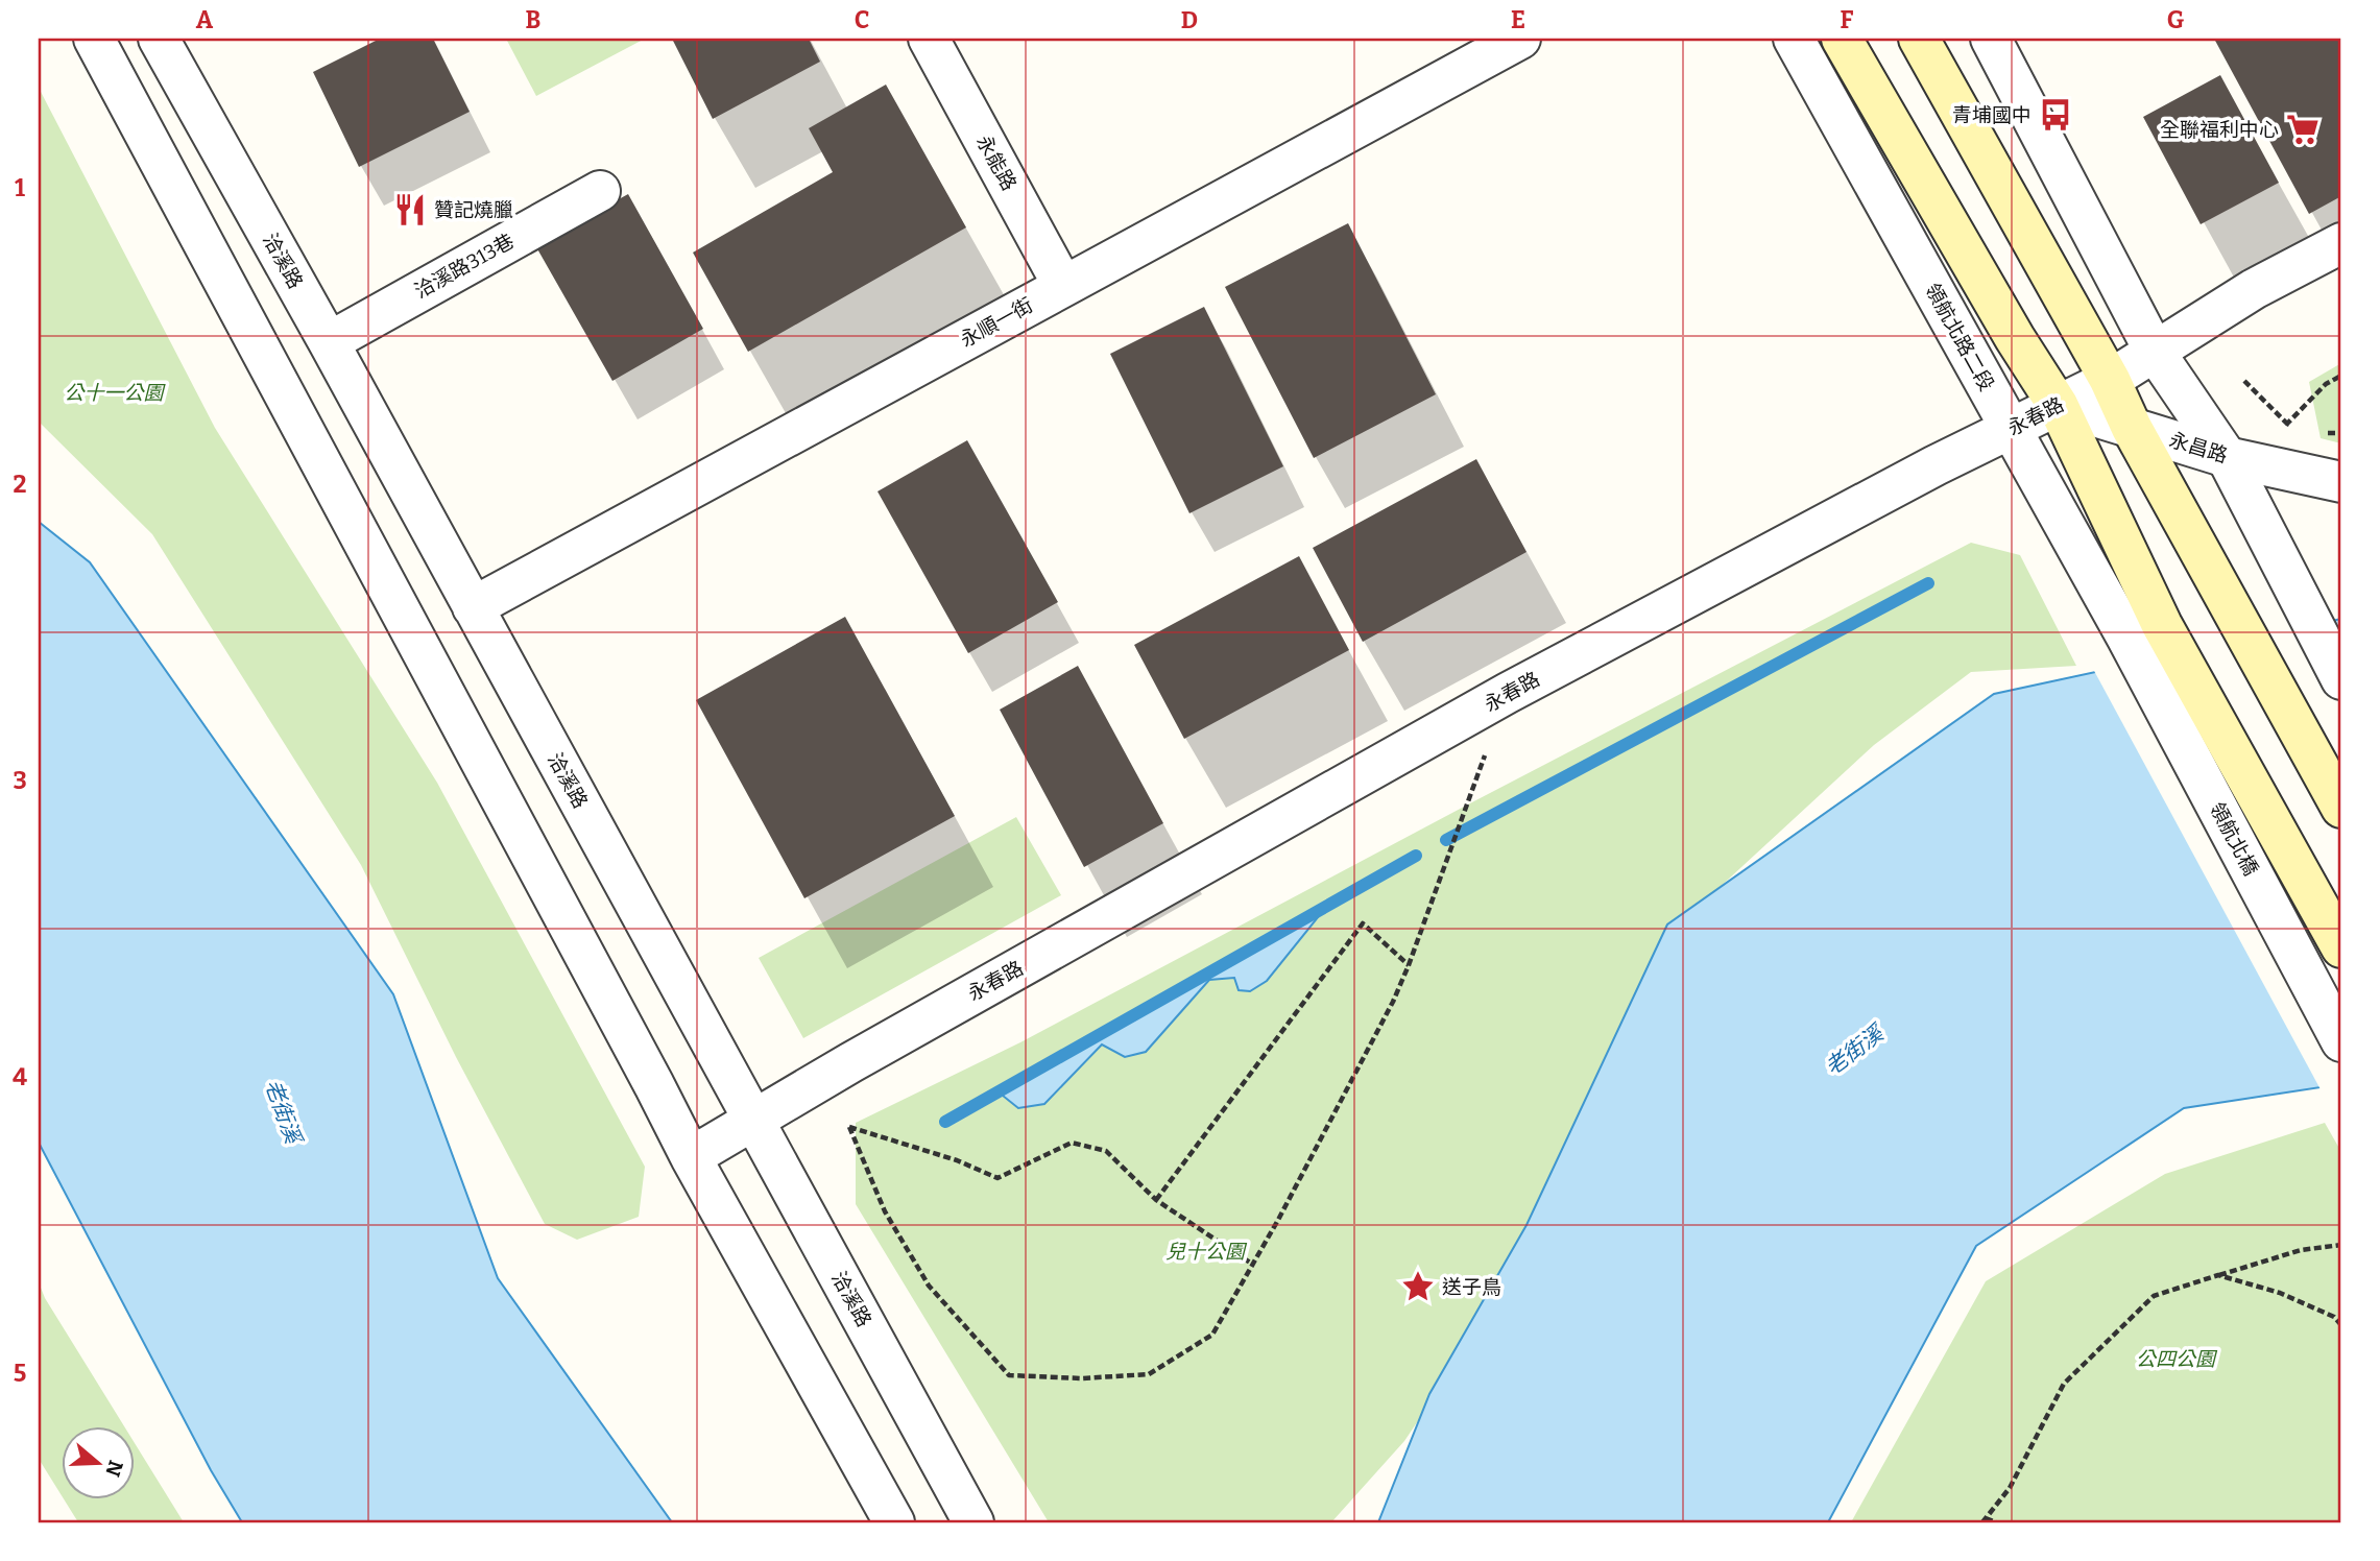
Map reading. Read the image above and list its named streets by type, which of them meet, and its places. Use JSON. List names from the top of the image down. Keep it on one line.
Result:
{"streets":{"main road":["領航北橋"],"street":["永能路","洽溪路","洽溪路313巷","永順一街","領航北路二段","永春路","永昌路"]},"crossings":[["永能路","永順一街"],["洽溪路","洽溪路313巷"],["洽溪路","永順一街"],["洽溪路","永春路"],["領航北路二段","永春路"],["領航北路二段","領航北橋"],["永春路","永昌路"]],"water":["老街溪"],"parks":["公十一公園","兒十公園","公四公園"],"places":{"bus stop":["青埔國中"],"supermarket":["全聯福利中心"],"restaurant":["贊記燒臘"],"place":["送子鳥"]},"north":"right","grid":{"columns":["A","B","C","D","E","F","G"],"rows":["1","2","3","4","5"]}}
